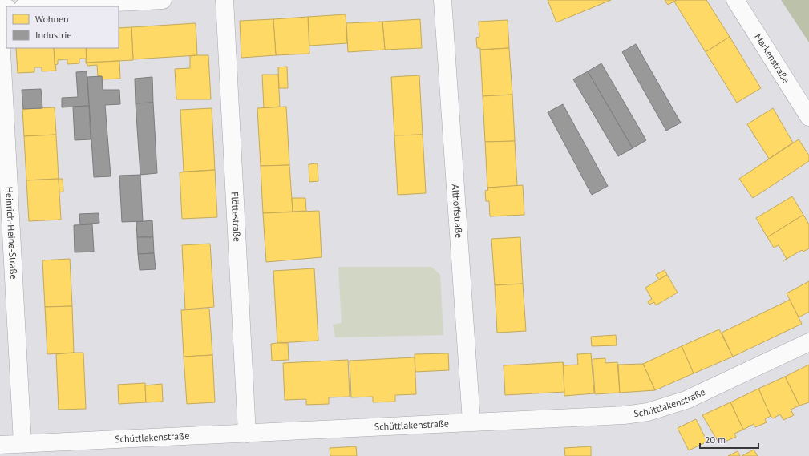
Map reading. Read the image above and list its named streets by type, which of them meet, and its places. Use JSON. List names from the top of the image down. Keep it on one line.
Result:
{"streets":{"street":["Markenstraße","Althoffstraße","Flöttestraße","Heinrich-Heine-Straße","Schüttlakenstraße"]},"crossings":[["Althoffstraße","Schüttlakenstraße"],["Flöttestraße","Schüttlakenstraße"],["Heinrich-Heine-Straße","Schüttlakenstraße"]],"legend":["Wohnen","Industrie"],"scale_bar":"20 m"}
